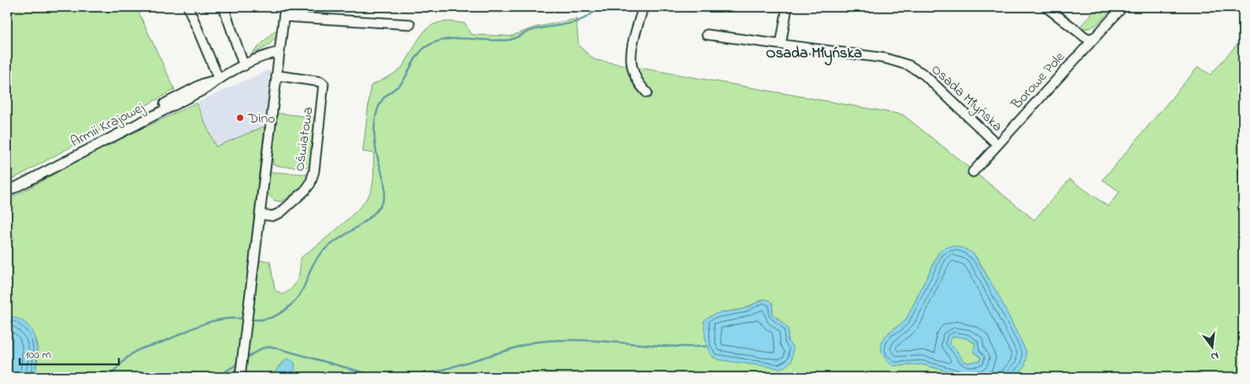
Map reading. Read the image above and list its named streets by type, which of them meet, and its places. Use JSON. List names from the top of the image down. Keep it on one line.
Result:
{"streets":{"street":["Borowe Pole","Osada Młyńska","Armii Krajowej","Oświatowa"]},"crossings":[["Borowe Pole","Osada Młyńska"]],"districts":["Osada Młyńska"],"places":["Dino"],"scale_bar":"100 m","north":"bottom"}
